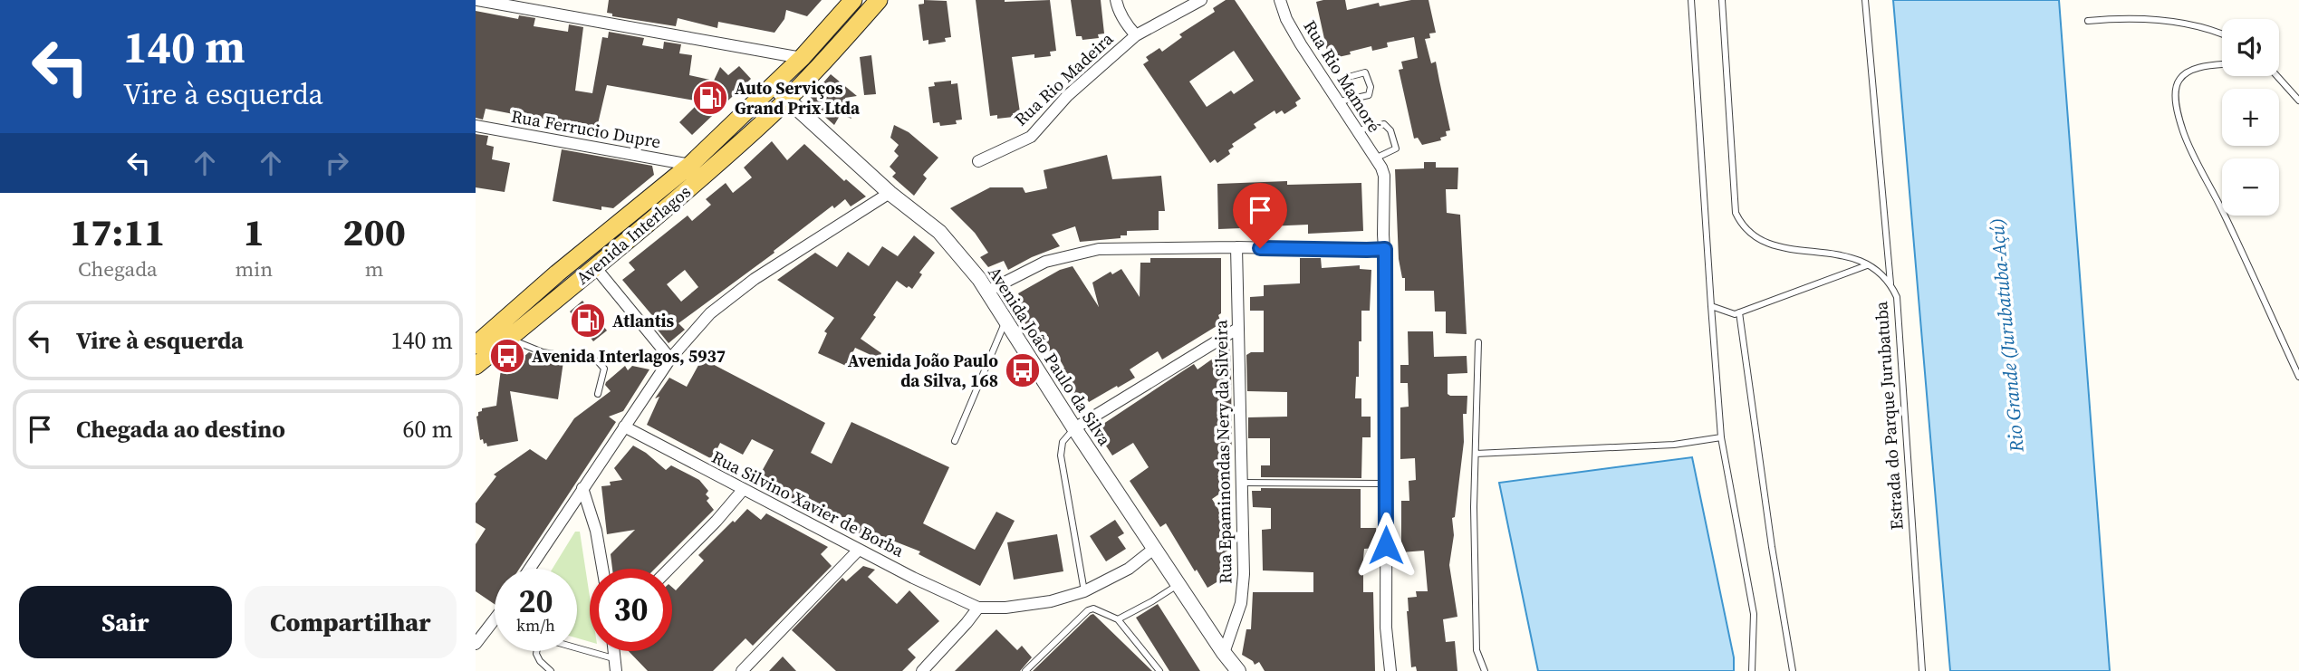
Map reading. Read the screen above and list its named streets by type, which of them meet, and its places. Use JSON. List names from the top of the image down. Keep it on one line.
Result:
{"streets":{"main road":["Avenida Interlagos"],"street":["Rua Rio Mamoré","Rua Rio Madeira","Rua Ferrucio Dupre","Avenida João Paulo da Silva","Rua Epaminondas Nery da Silveira","Rua Silvino Xavier de Borba"],"lane":["Estrada do Parque Jurubatuba"]},"crossings":[["Rua Ferrucio Dupre","Avenida Interlagos"],["Avenida Interlagos","Avenida João Paulo da Silva"],["Avenida João Paulo da Silva","Rua Epaminondas Nery da Silveira"]],"water":["Rio Grande (Jurubatuba-Açú)"],"places":{"fuel station":["Auto Serviços Grand Prix Ltda","Atlantis"],"bus stop":["Avenida Interlagos, 5937","Avenida João Paulo da Silva, 168"]},"page":{"turn":["140 m","Vire à esquerda"],"map_buttons":["+","−"],"eta":["17:11","Chegada","1","min","200","m"],"list":[{"name":"Vire à esquerda","value":"140 m"},{"name":"Chegada ao destino","value":"60 m"}],"speed":"20 km/h","limit":"30","buttons":["Sair","Compartilhar"]}}
